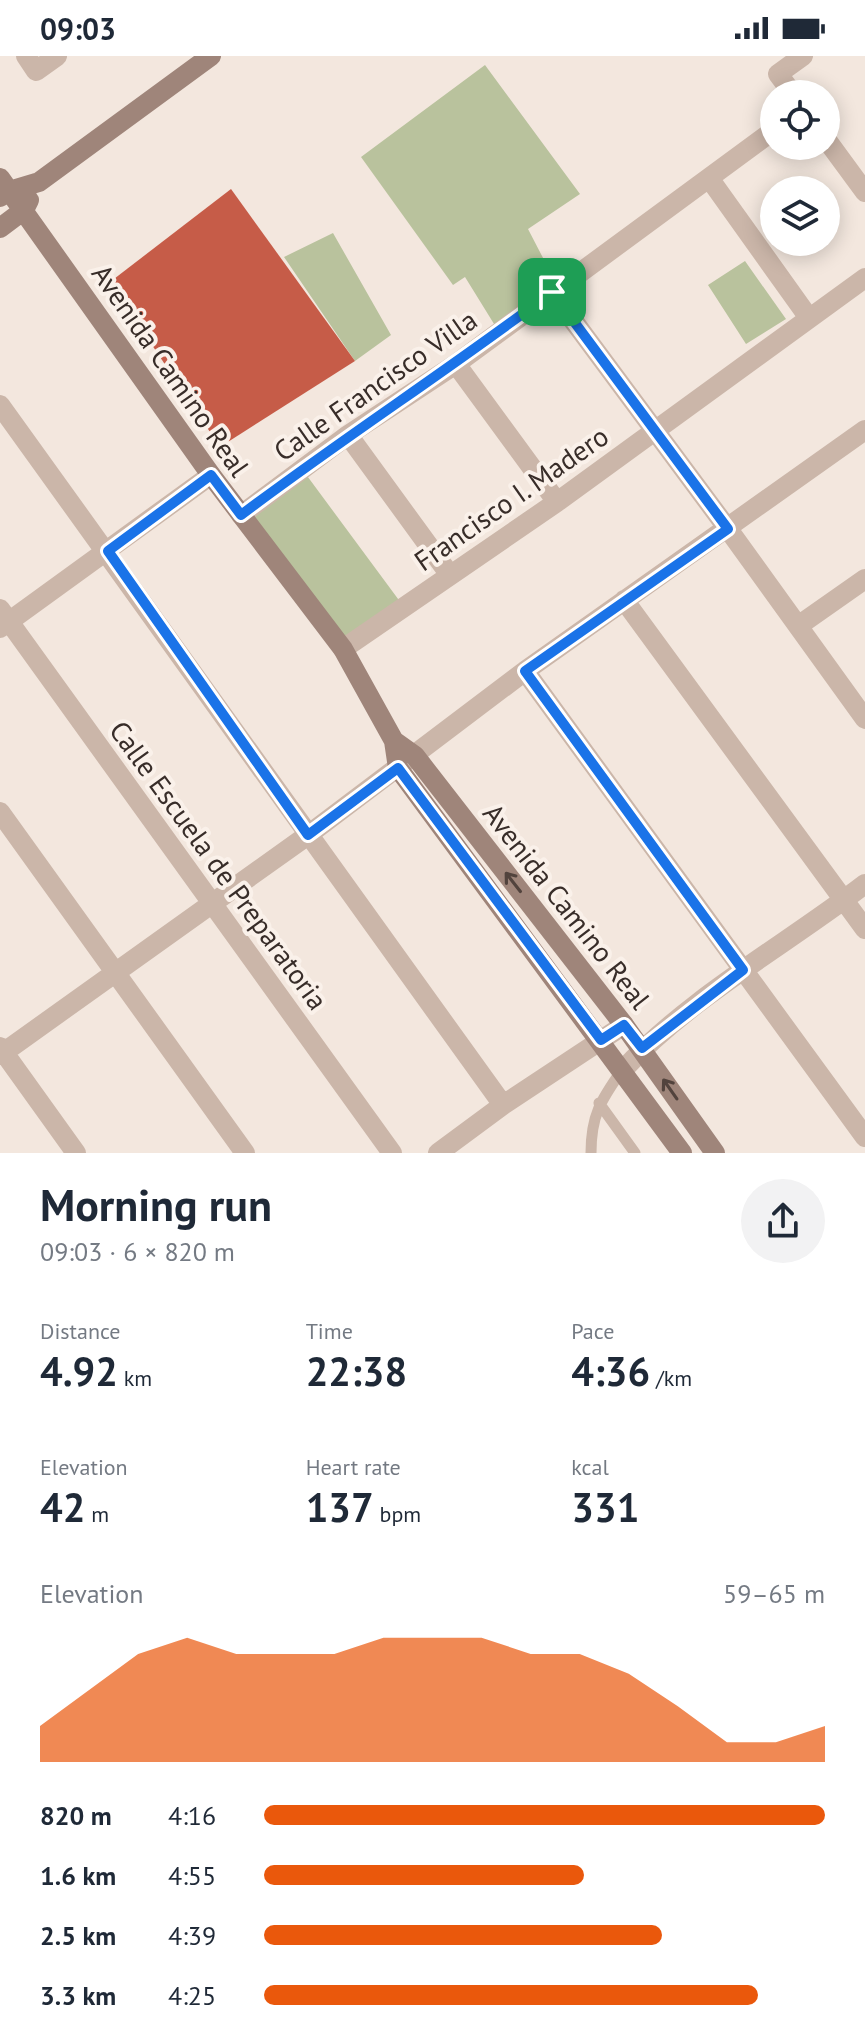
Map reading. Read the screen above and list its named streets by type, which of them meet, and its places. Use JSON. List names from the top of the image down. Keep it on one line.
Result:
{"streets":{"street":["Avenida Camino Real","Calle Francisco Villa","Francisco I. Madero","Calle Escuela de Preparatoria"]},"crossings":[["Avenida Camino Real","Calle Francisco Villa"],["Avenida Camino Real","Francisco I. Madero"]],"page":{"status":"09:03","heading":["Morning run","09:03 · 6 × 820 m"],"stats":[["Distance","4.92 km"],["Time","22:38"],["Pace","4:36 /km"],["Elevation","42 m"],["Heart rate","137 bpm"],["kcal","331"]],"chart":["Elevation","59–65 m"],"list":[{"name":"820 m","note":"4:16"},{"name":"1.6 km","note":"4:55"},{"name":"2.5 km","note":"4:39"},{"name":"3.3 km","note":"4:25"}]}}
